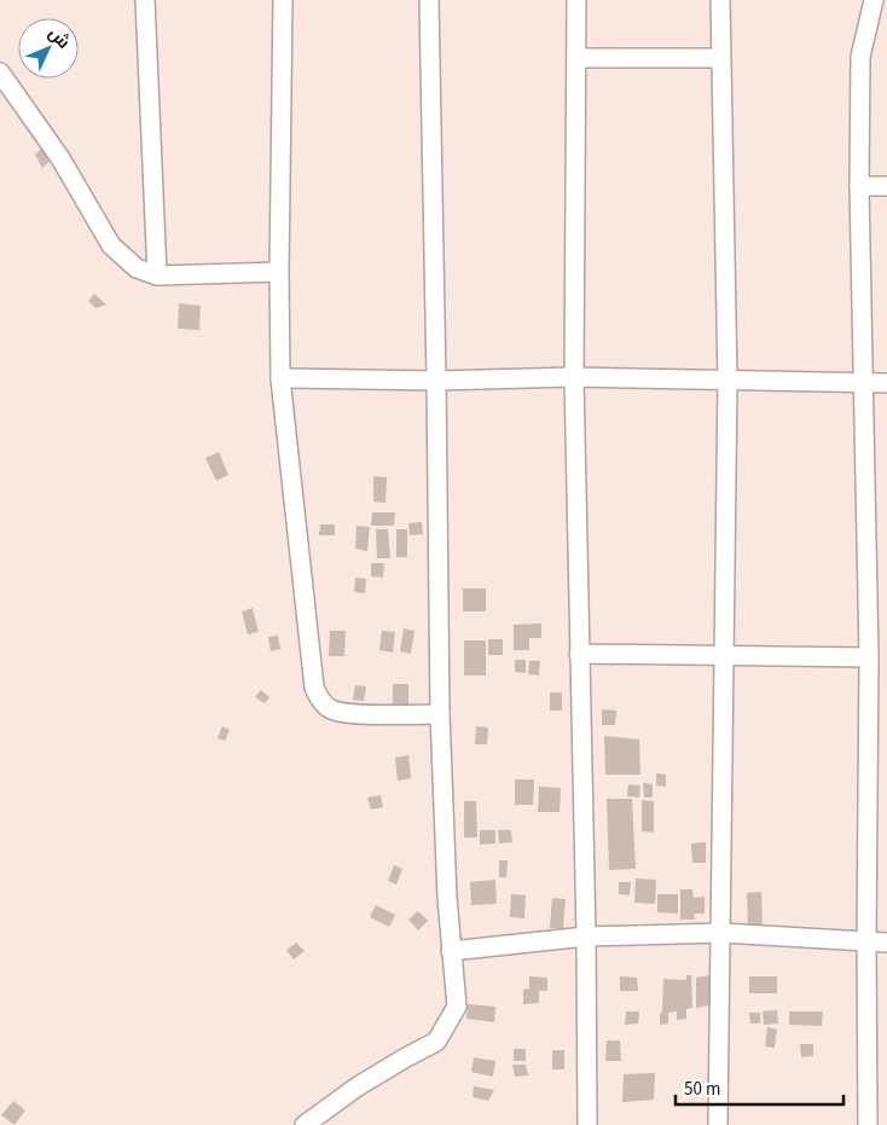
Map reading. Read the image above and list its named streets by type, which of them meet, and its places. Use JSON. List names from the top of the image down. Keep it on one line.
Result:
{"scale_bar":"50 m","north":"top right"}
